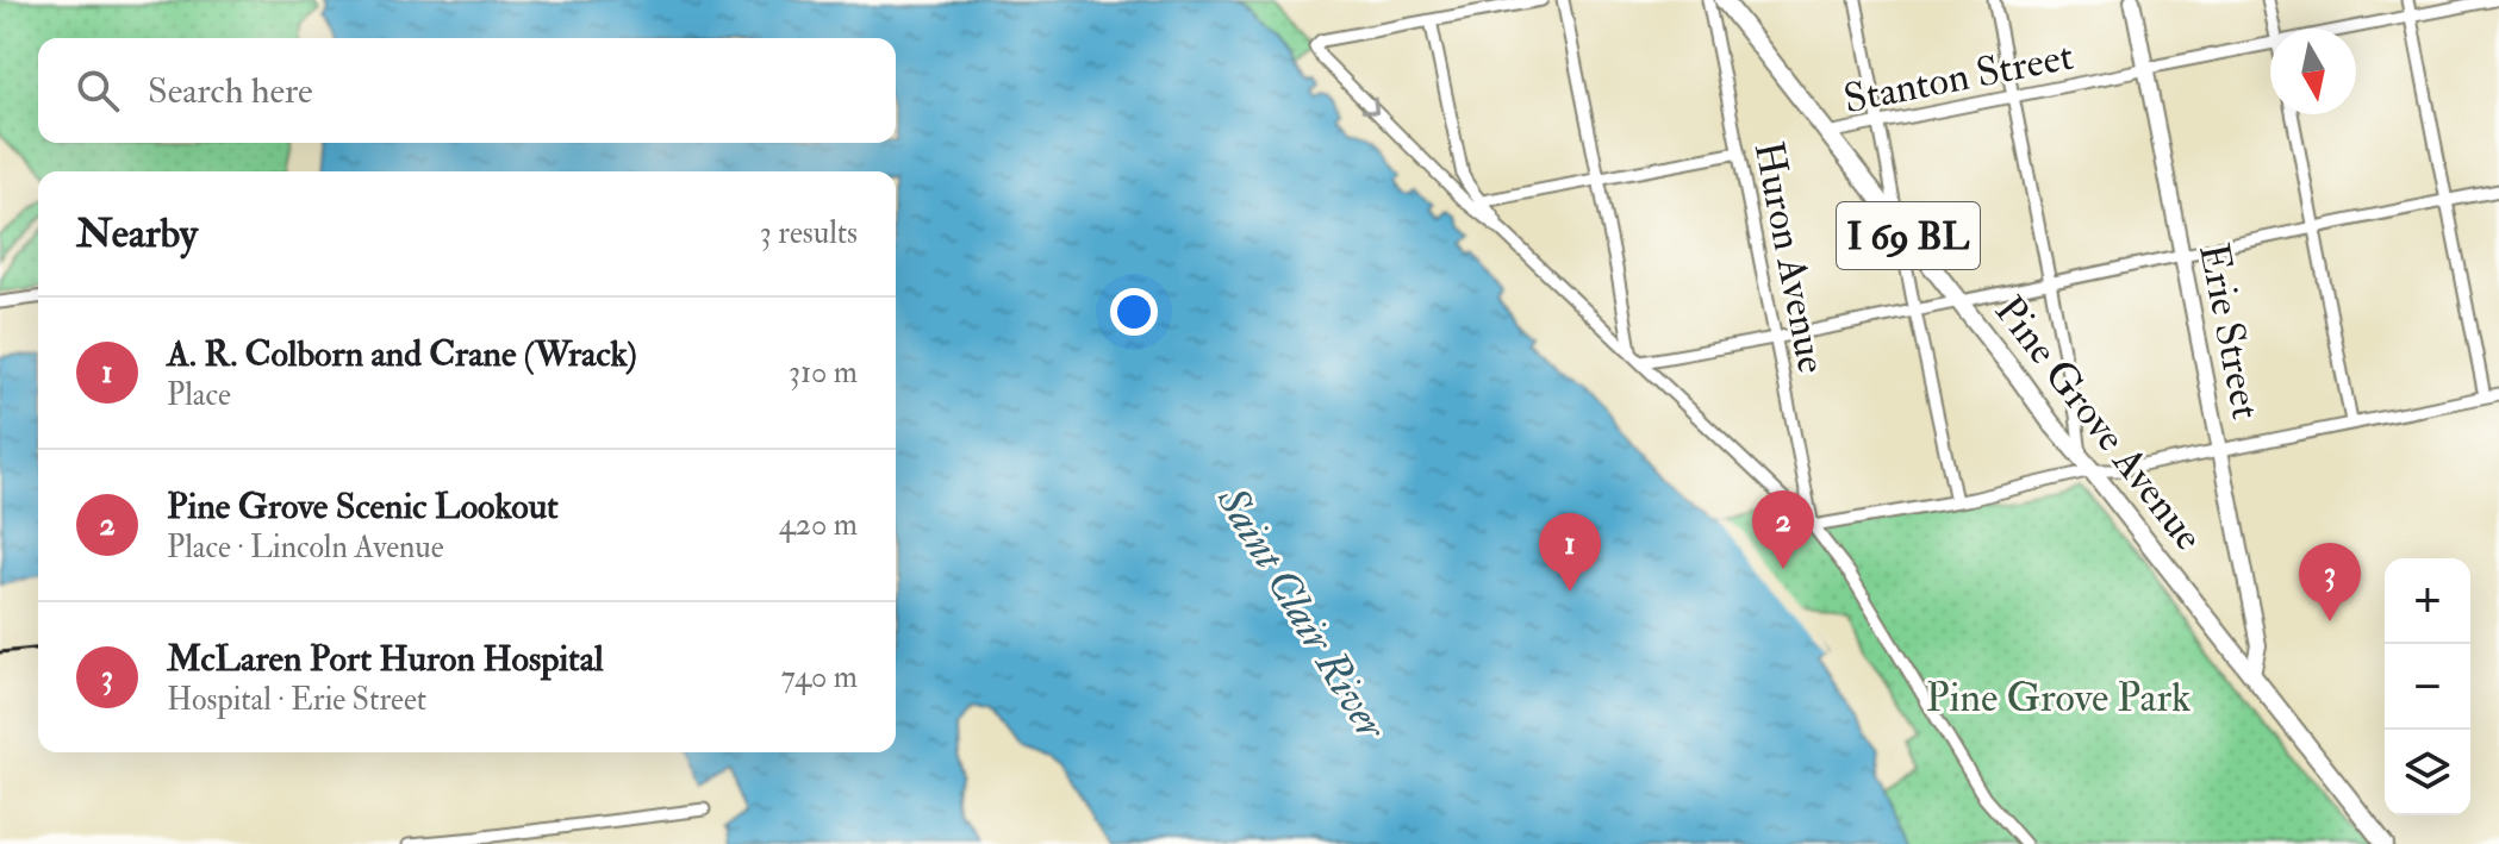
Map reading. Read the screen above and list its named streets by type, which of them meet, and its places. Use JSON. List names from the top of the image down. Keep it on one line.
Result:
{"streets":{"main road":["I 69 BL","Pine Grove Avenue"],"street":["Stanton Street","Huron Avenue","Erie Street"]},"crossings":[["Stanton Street","Erie Street"],["Stanton Street","Pine Grove Avenue"],["Erie Street","Pine Grove Avenue"]],"water":["Saint Clair River"],"parks":["Pine Grove Park"],"north":"bottom","page":{"search":"Search here","heading":["Nearby","3 results"],"list":[{"mark":"1","name":"A. R. Colborn and Crane (Wrack)","note":"Place","value":"310 m"},{"mark":"2","name":"Pine Grove Scenic Lookout","note":"Place · Lincoln Avenue","value":"420 m"},{"mark":"3","name":"McLaren Port Huron Hospital","note":"Hospital · Erie Street","value":"740 m"}],"pins":["2","1","3"],"map_buttons":["+","−"]}}
